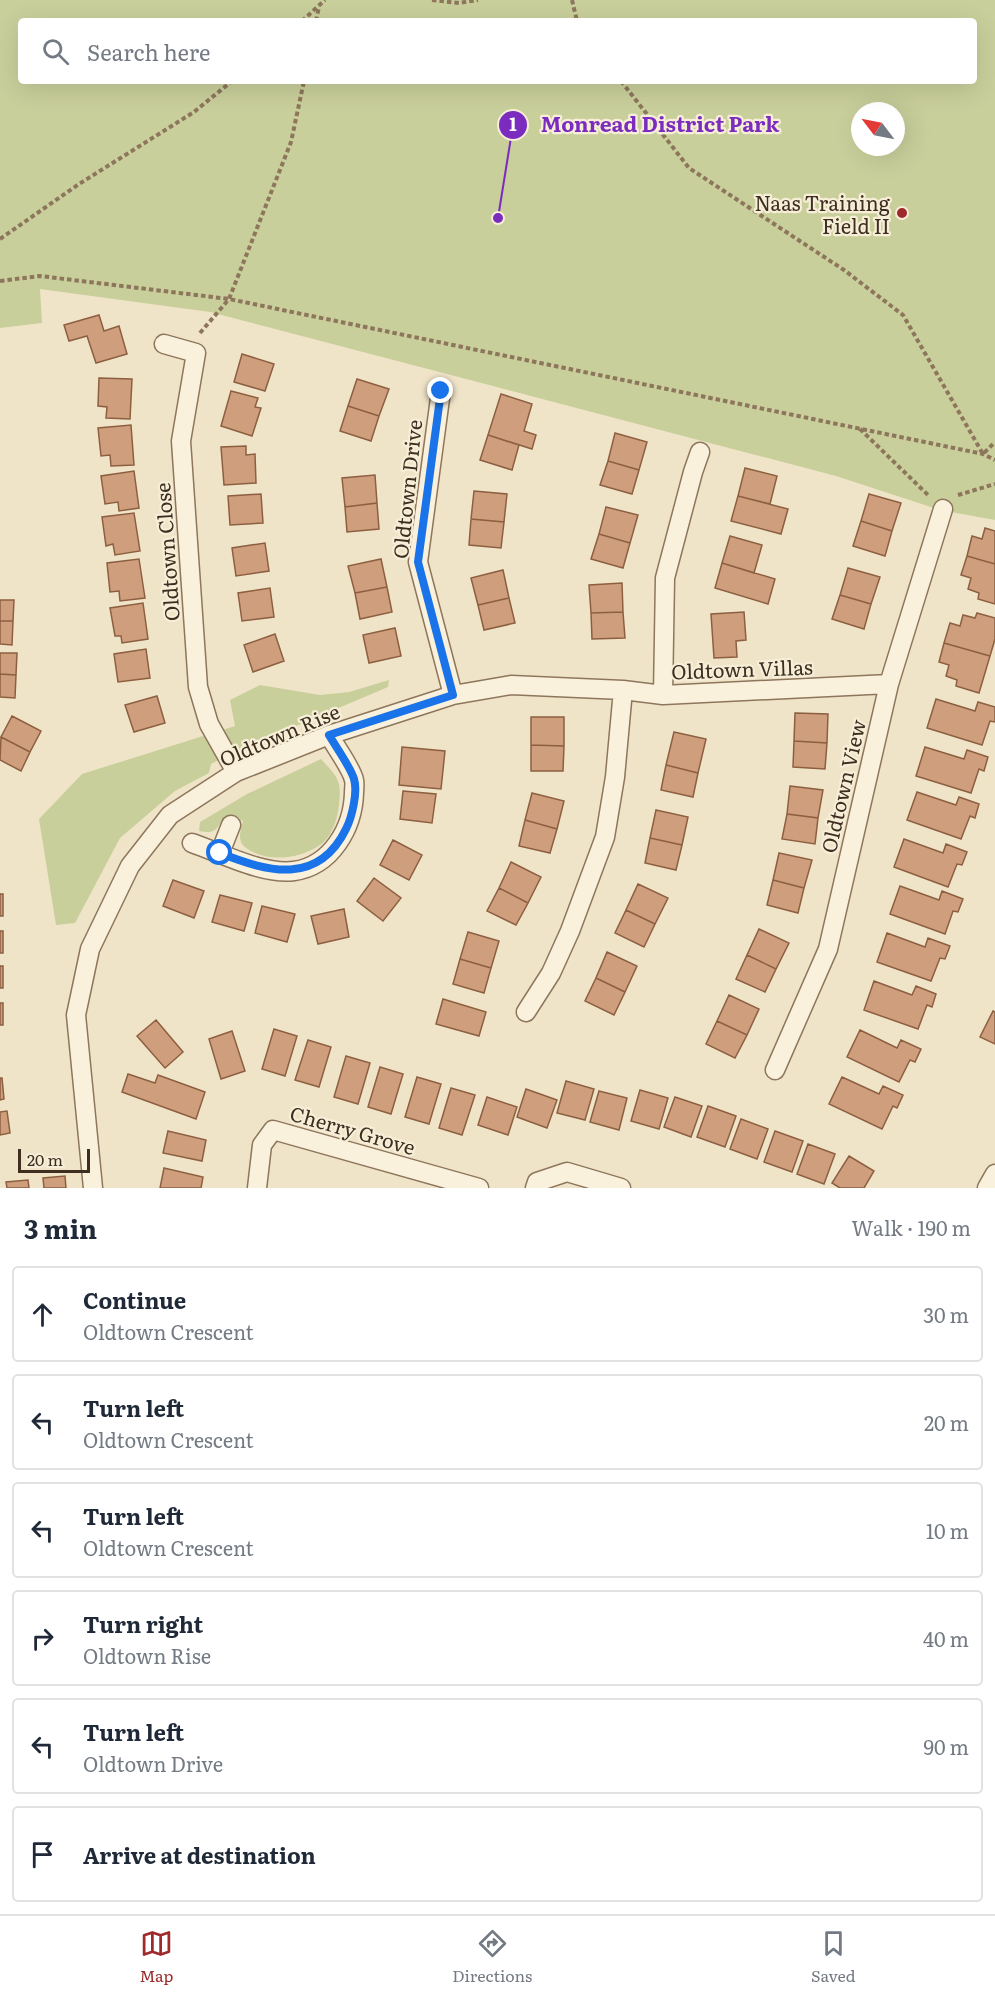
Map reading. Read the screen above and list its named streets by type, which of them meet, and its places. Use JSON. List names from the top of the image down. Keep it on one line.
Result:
{"streets":{"street":["Oldtown Drive","Oldtown Close","Oldtown Villas","Oldtown Rise","Oldtown View","Cherry Grove"]},"crossings":[["Oldtown Drive","Oldtown Rise"],["Oldtown Close","Oldtown Rise"],["Oldtown Villas","Oldtown Rise"],["Oldtown Villas","Oldtown View"]],"places":["Naas Training Field II","Monread District Park"],"scale_bar":"20 m","north":"top left","page":{"search":"Search here","scale":"20 m","heading":["3 min","Walk · 190 m"],"list":[["Continue","Oldtown Crescent","30 m"],["Turn left","Oldtown Crescent","20 m"],["Turn left","Oldtown Crescent","10 m"],["Turn right","Oldtown Rise","40 m"],["Turn left","Oldtown Drive","90 m"],"Arrive at destination"],"nav":["Map","Directions","Saved"]}}
